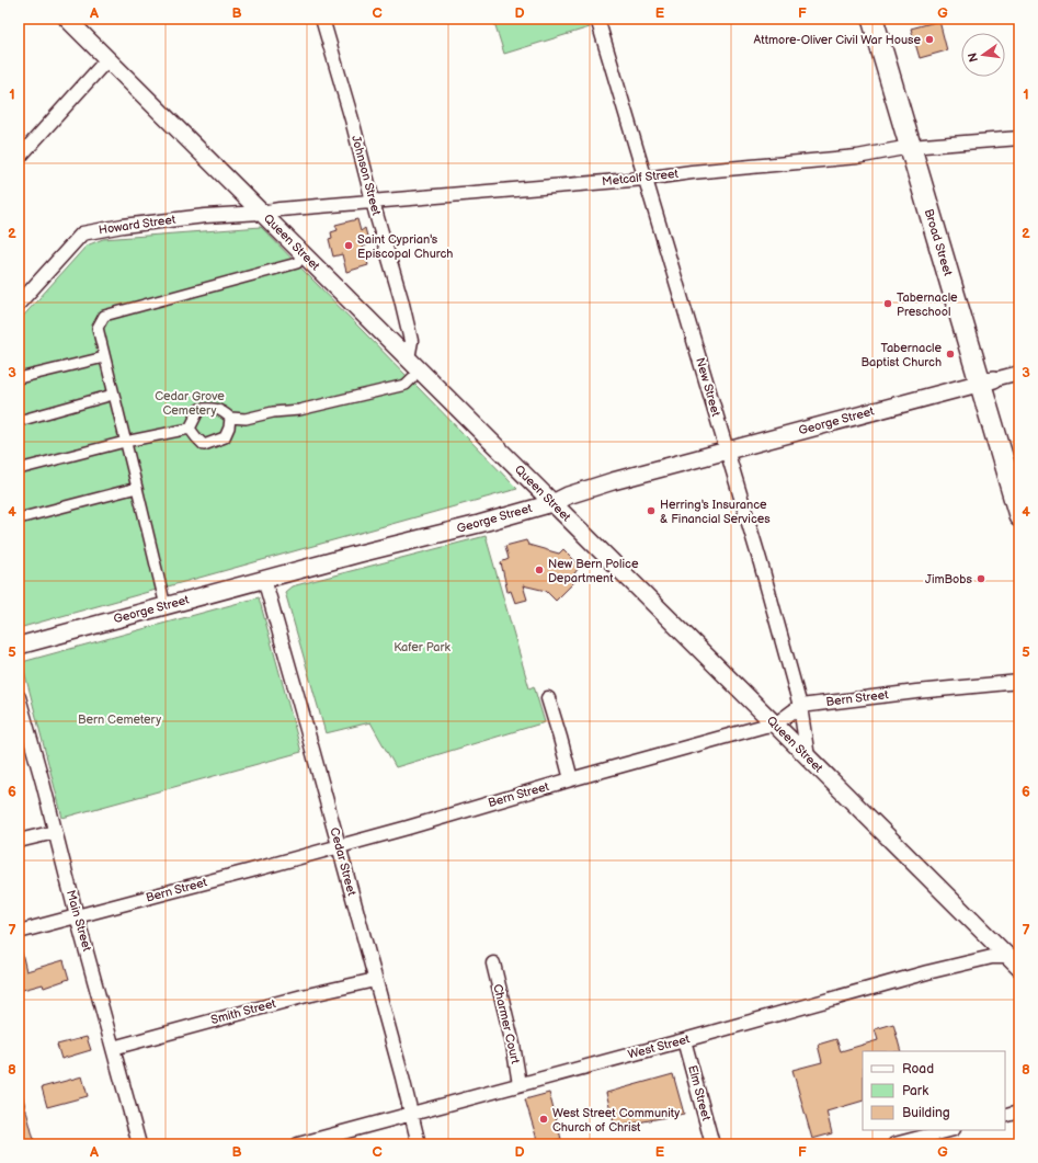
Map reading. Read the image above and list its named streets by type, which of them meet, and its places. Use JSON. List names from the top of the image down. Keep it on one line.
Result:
{"streets":{"main road":["Broad Street"],"street":["Johnson Street","Metcalf Street","Howard Street","Queen Street","New Street","George Street","Bern Street","Cedar Street","Main Street","Smith Street","Charmer Court","West Street","Elm Street"]},"crossings":[["Johnson Street","Metcalf Street"],["Johnson Street","Queen Street"],["Metcalf Street","Howard Street"],["Metcalf Street","Queen Street"],["Metcalf Street","Broad Street"],["Metcalf Street","New Street"],["Howard Street","Queen Street"],["Queen Street","New Street"],["Queen Street","George Street"],["Queen Street","Bern Street"],["Queen Street","West Street"],["Broad Street","George Street"],["New Street","George Street"],["New Street","Bern Street"],["George Street","Cedar Street"],["Bern Street","Cedar Street"],["Bern Street","Main Street"],["Cedar Street","Smith Street"],["Cedar Street","West Street"],["Main Street","Smith Street"],["Charmer Court","West Street"],["West Street","Elm Street"]],"parks":["Cedar Grove Cemetery","Kafer Park","Bern Cemetery"],"places":["Attmore-Oliver Civil War House","Saint Cyprian's Episcopal Church","Tabernacle Preschool","Tabernacle Baptist Church","Herring's Insurance & Financial Services","New Bern Police Department","JimBobs","West Street Community Church of Christ"],"legend":["Road","Park","Building"],"north":"left","grid":{"columns":["A","B","C","D","E","F","G"],"rows":["1","2","3","4","5","6","7","8"]}}
